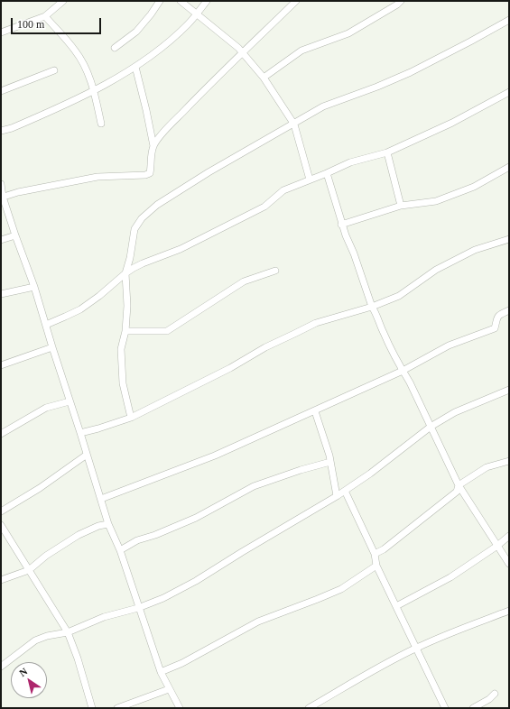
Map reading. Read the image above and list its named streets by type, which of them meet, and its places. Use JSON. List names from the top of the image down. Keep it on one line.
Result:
{"scale_bar":"100 m","north":"top left"}
